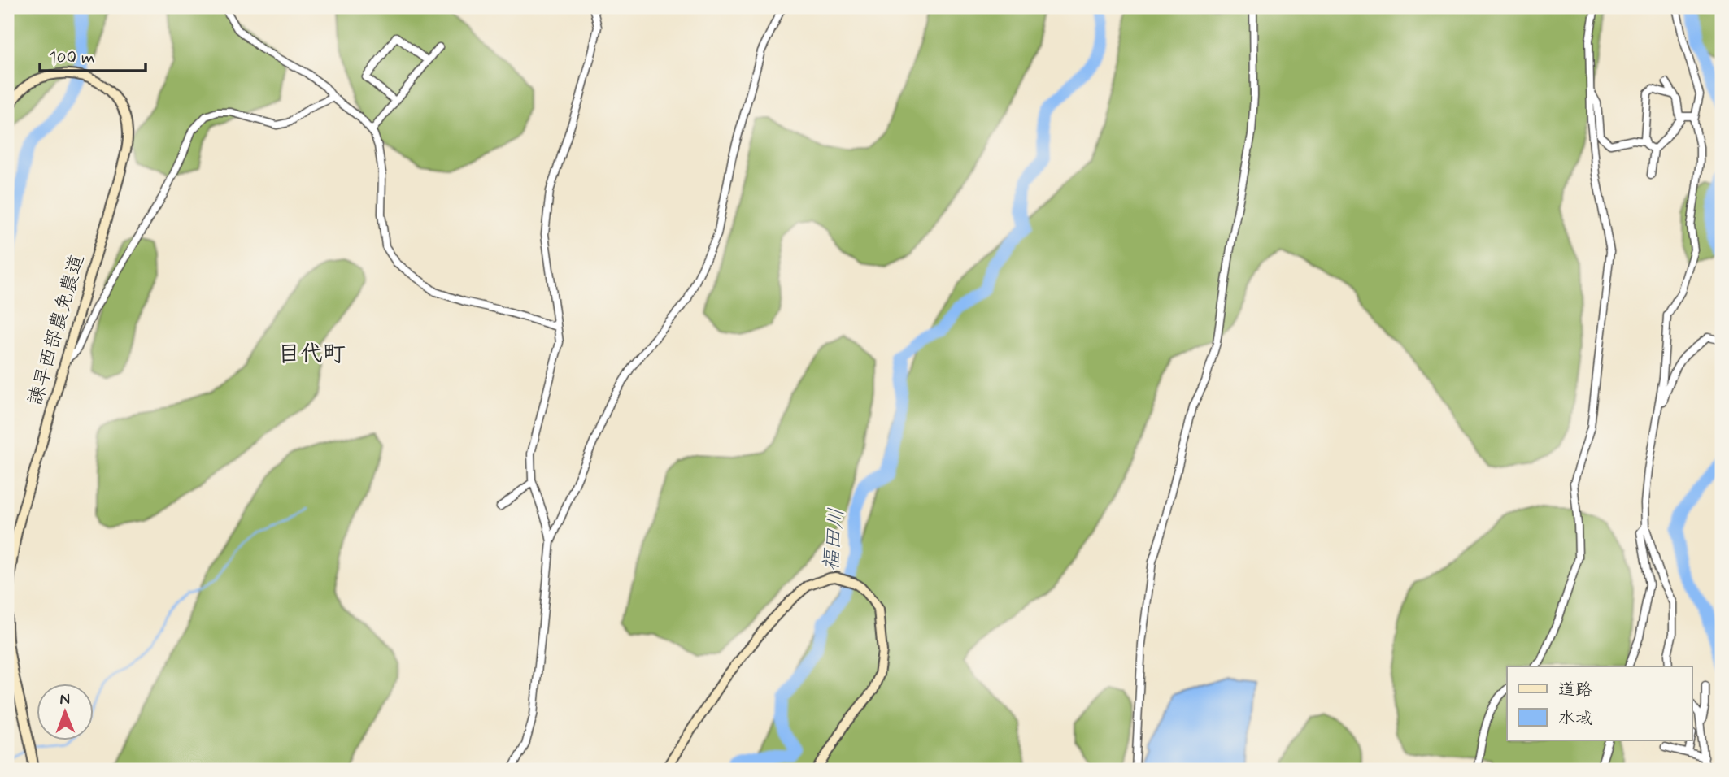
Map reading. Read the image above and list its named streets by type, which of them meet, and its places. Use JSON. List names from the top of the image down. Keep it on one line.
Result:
{"streets":{"street":["諫早西部農免農道"]},"districts":["目代町"],"water":["福田川"],"legend":["道路","水域"],"scale_bar":"100 m","north":"top"}
